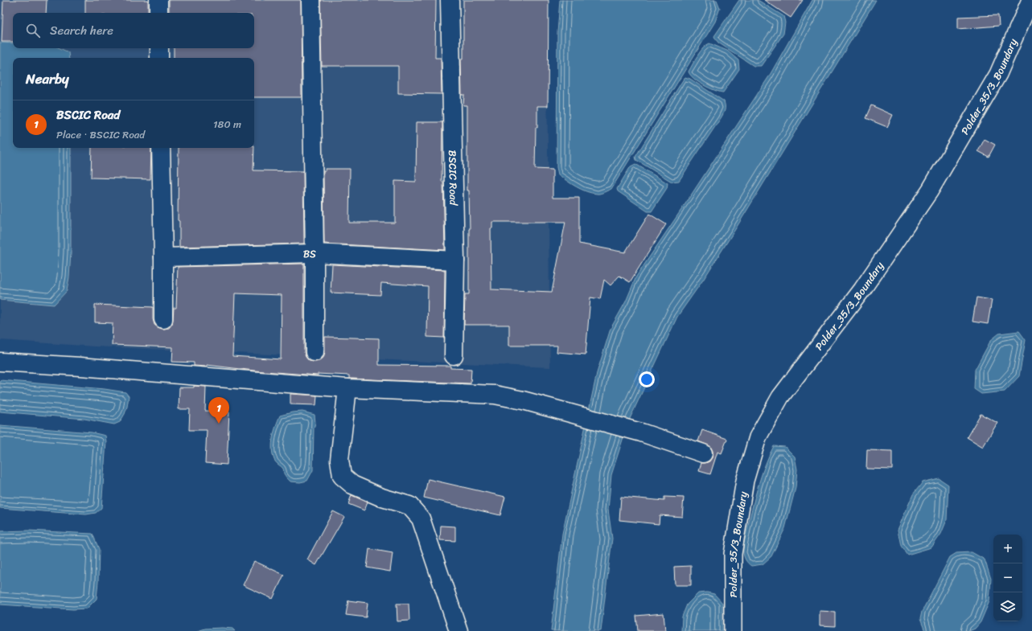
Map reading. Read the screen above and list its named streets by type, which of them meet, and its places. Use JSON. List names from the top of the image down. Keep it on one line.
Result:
{"streets":{"street":["Polder_35/3_Boundary","BSCIC Road","BS"]},"crossings":[["BSCIC Road","BS"]],"page":{"search":"Search here","heading":"Nearby","list":[{"mark":"1","name":"BSCIC Road","note":"Place · BSCIC Road","value":"180 m"}],"pins":"1","map_buttons":["+","−"]}}
